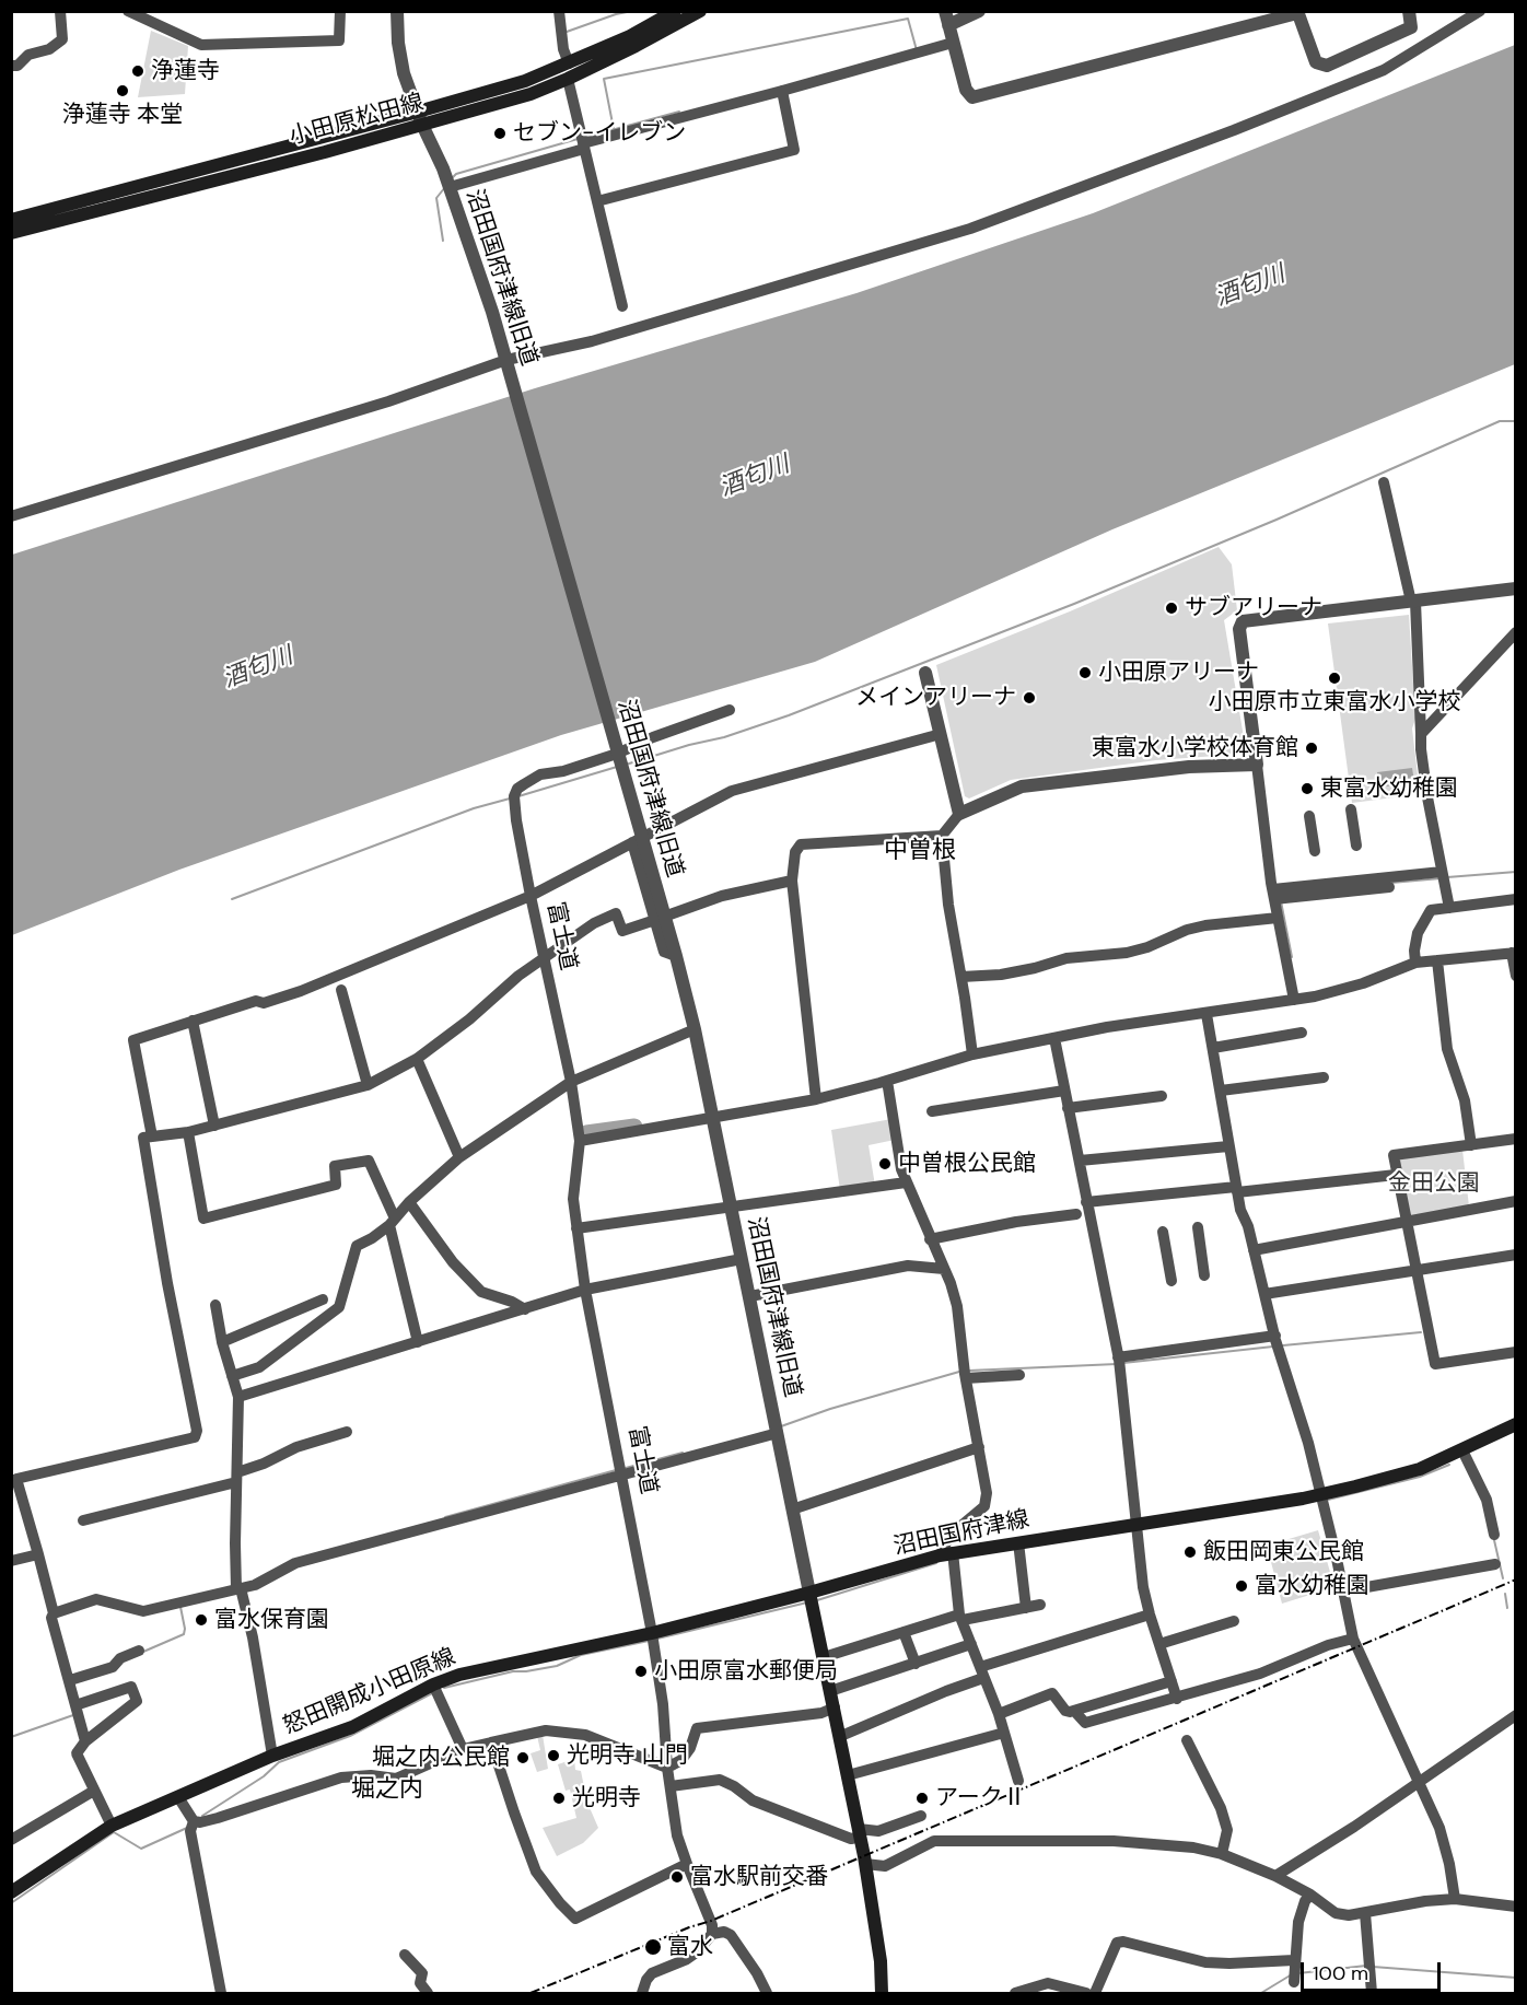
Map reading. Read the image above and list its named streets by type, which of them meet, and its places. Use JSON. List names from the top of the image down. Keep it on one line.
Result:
{"streets":{"main road":["小田原松田線","沼田国府津線","怒田開成小田原線"],"street":["沼田国府津線旧道","富士道"]},"crossings":[["小田原松田線","沼田国府津線旧道"],["沼田国府津線旧道","富士道"],["沼田国府津線旧道","沼田国府津線"],["沼田国府津線旧道","怒田開成小田原線"],["富士道","怒田開成小田原線"],["沼田国府津線","怒田開成小田原線"]],"districts":["中曽根","堀之内"],"water":["酒匂川"],"parks":["金田公園"],"places":["浄蓮寺","浄蓮寺 本堂","セブン-イレブン","サブアリーナ","小田原アリーナ","小田原市立東富水小学校","メインアリーナ","東富水小学校体育館","東富水幼稚園","中曽根公民館","飯田岡東公民館","富水幼稚園","富水保育園","小田原富水郵便局","光明寺 山門","堀之内公民館","光明寺","アークⅡ","富水駅前交番","富水"],"scale_bar":"100 m"}
